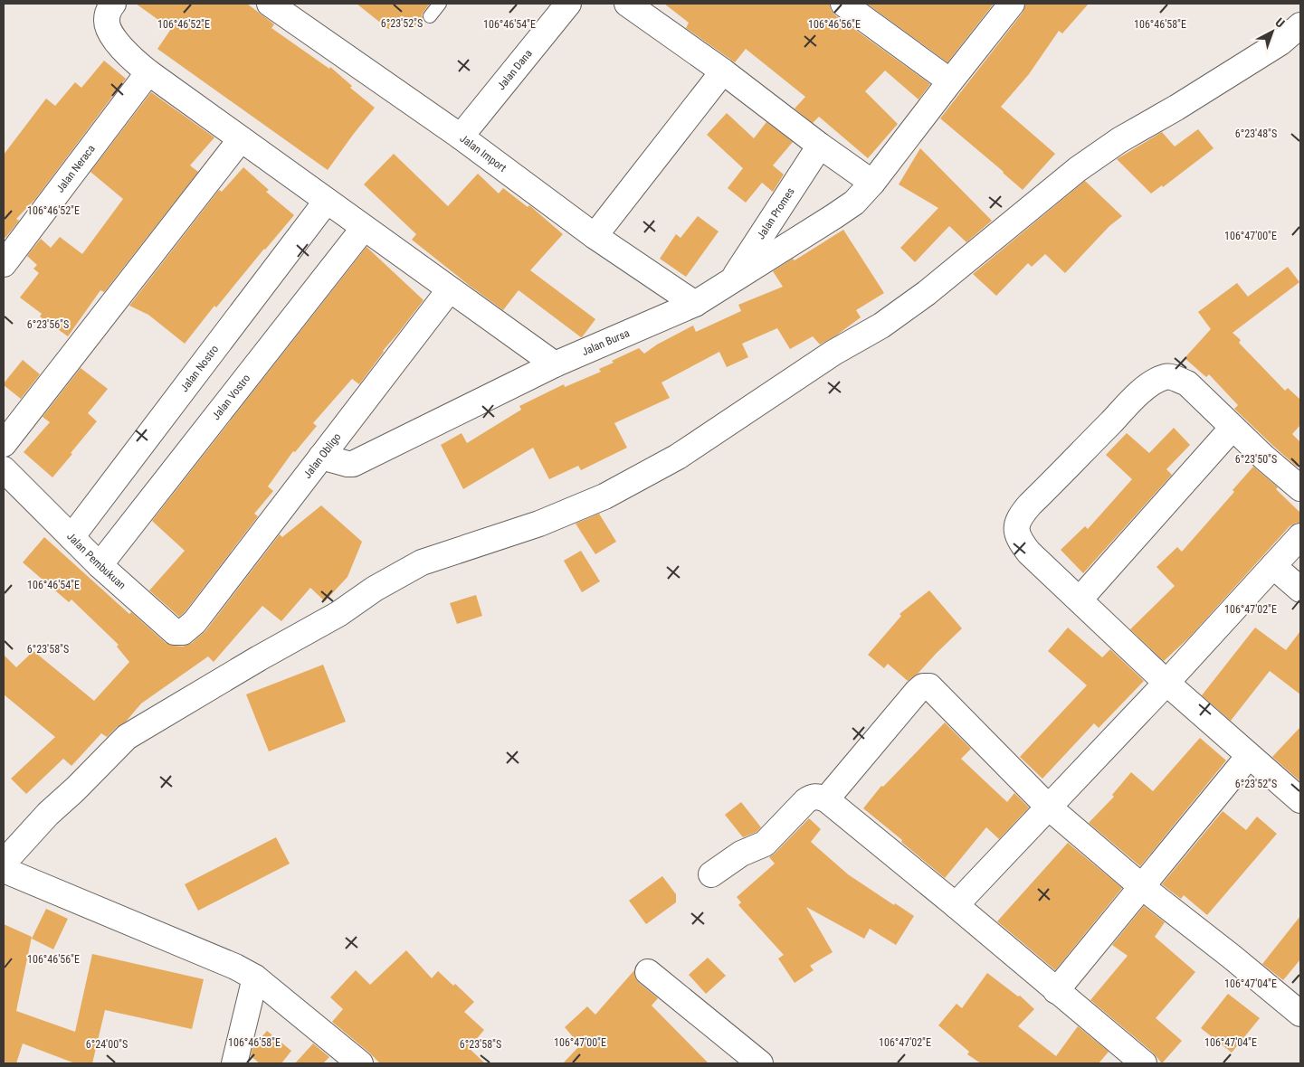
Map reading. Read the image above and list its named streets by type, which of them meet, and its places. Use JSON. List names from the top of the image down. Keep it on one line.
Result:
{"streets":{"street":["Jalan Dana","Jalan Import","Jalan Neraca","Jalan Promes","Jalan Bursa","Jalan Nostro","Jalan Vostro","Jalan Obligo","Jalan Pembukuan"]},"crossings":[["Jalan Dana","Jalan Import"],["Jalan Import","Jalan Bursa"],["Jalan Promes","Jalan Bursa"],["Jalan Bursa","Jalan Obligo"],["Jalan Nostro","Jalan Pembukuan"],["Jalan Vostro","Jalan Pembukuan"],["Jalan Obligo","Jalan Pembukuan"]],"north":"top right","coordinates":["6°23'52\"S","106°46'52\"E","106°46'54\"E","106°46'56\"E","106°46'58\"E","6°23'48\"S","106°47'00\"E","6°23'56\"S","6°23'50\"S","106°47'02\"E","6°23'58\"S","106°47'04\"E","6°24'00\"S"]}
